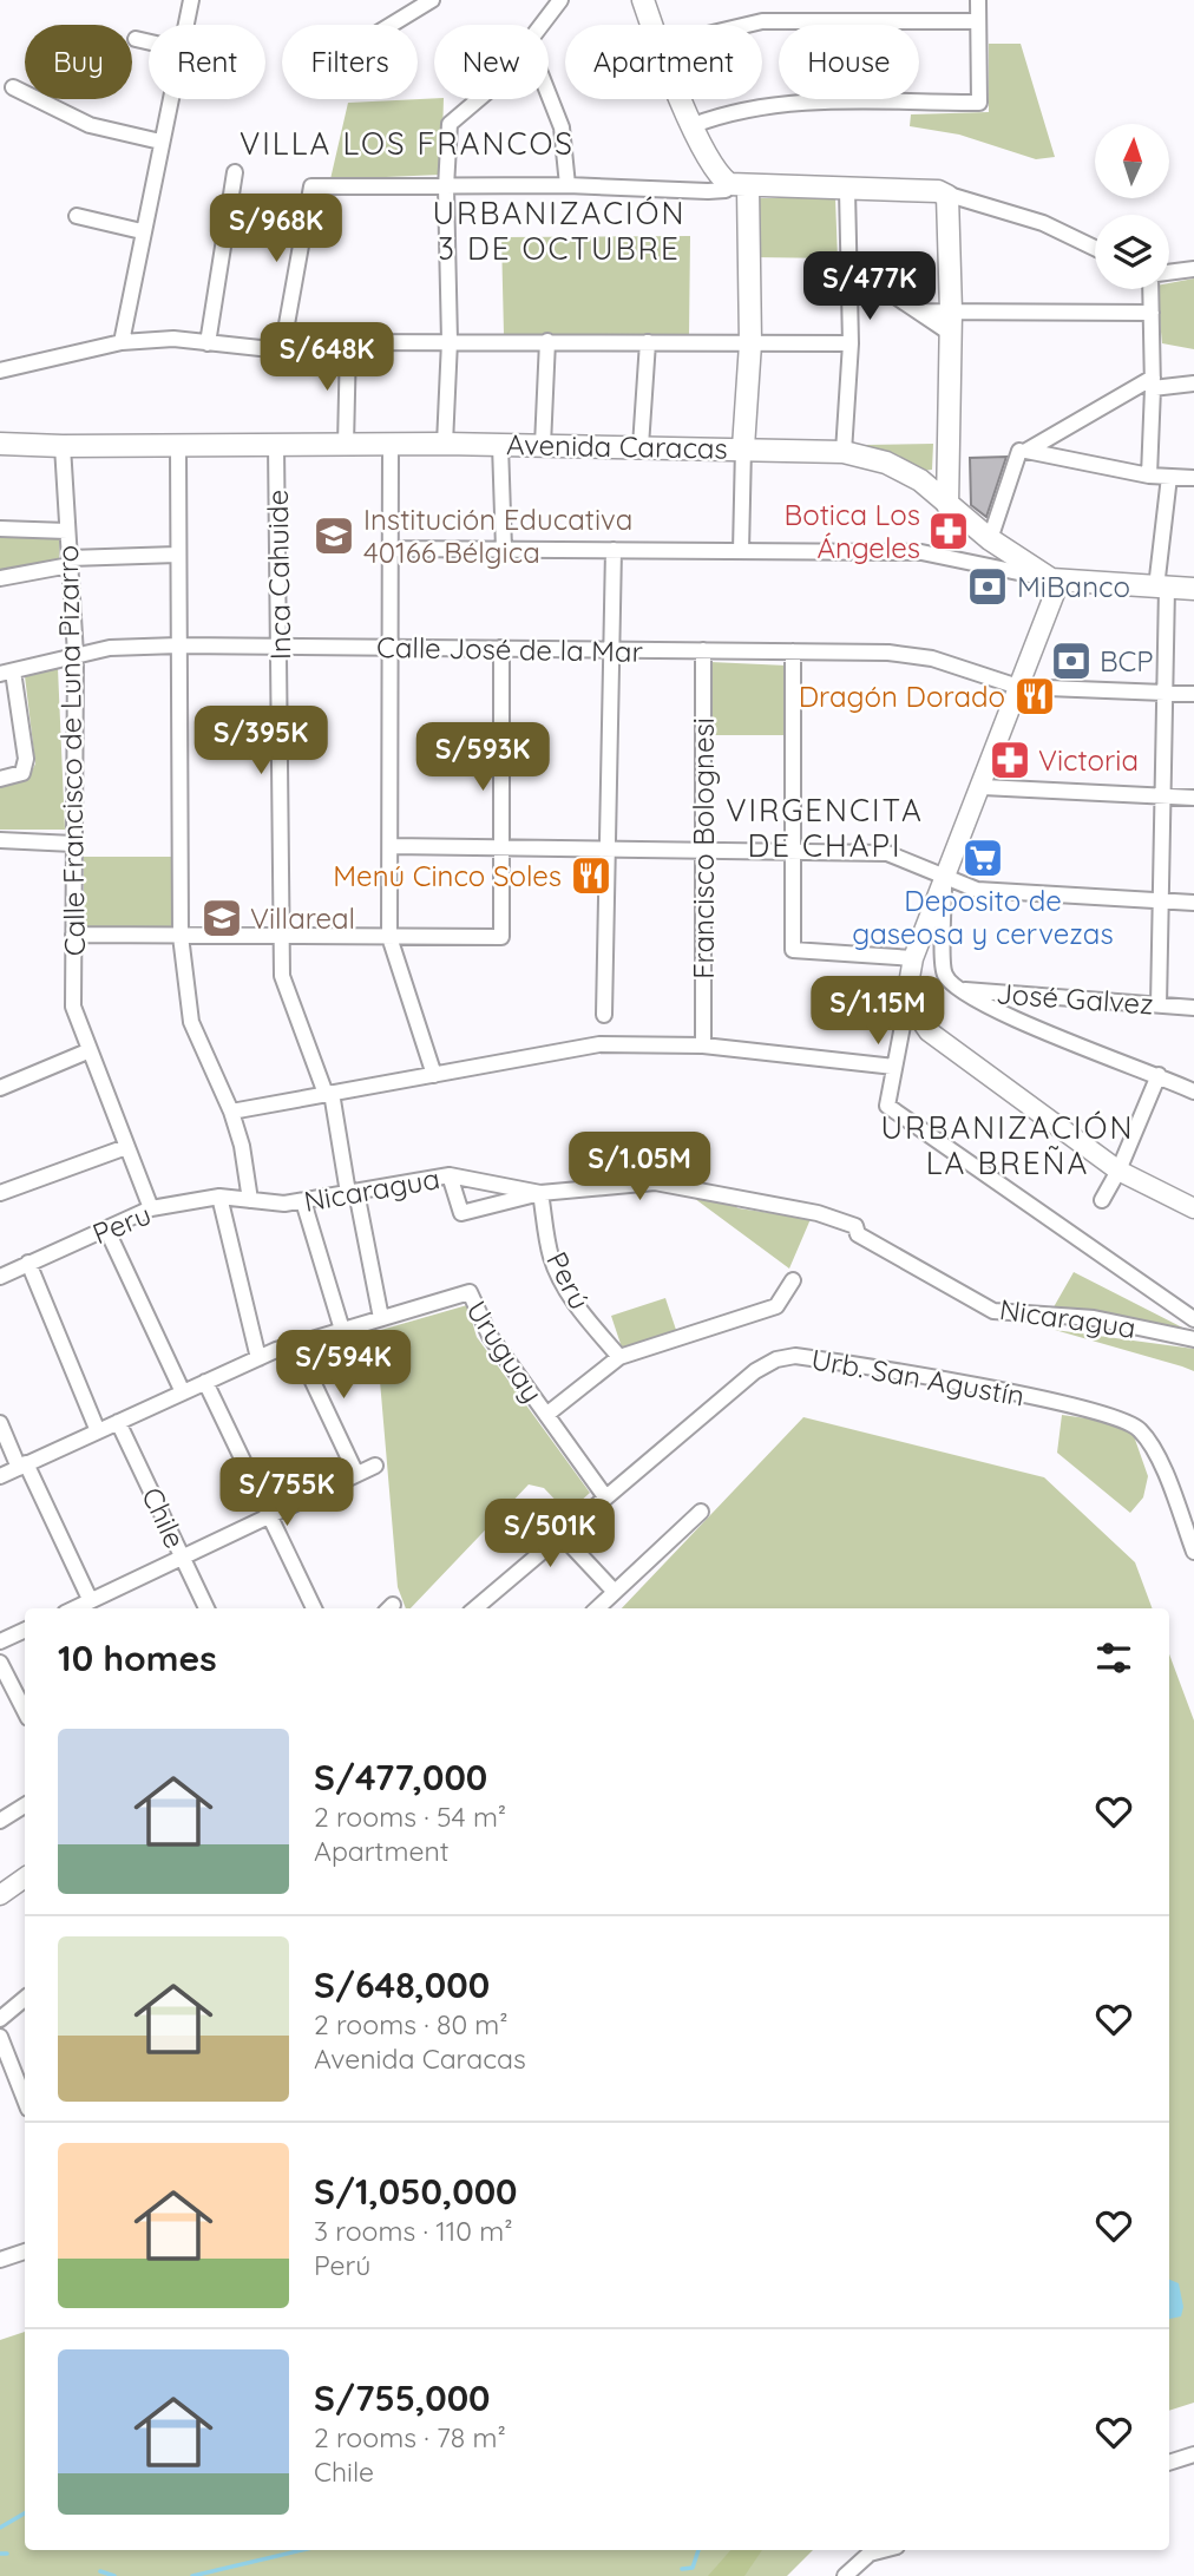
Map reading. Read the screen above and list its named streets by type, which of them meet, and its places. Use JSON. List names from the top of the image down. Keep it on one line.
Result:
{"streets":{"main road":["Avenida Caracas"],"street":["Inca Cahuide","Calle José de la Mar","Calle Francisco de Luna Pizarro","Francisco Bolognesi","José Galvez","Nicaragua","Peru","Perú","Uruguay","Urb. San Agustín","Chile"]},"crossings":[["Avenida Caracas","Inca Cahuide"],["Avenida Caracas","Calle Francisco de Luna Pizarro"],["Inca Cahuide","Calle José de la Mar"],["Inca Cahuide","Nicaragua"],["Inca Cahuide","Uruguay"],["Calle José de la Mar","Calle Francisco de Luna Pizarro"],["Calle José de la Mar","Francisco Bolognesi"],["Calle Francisco de Luna Pizarro","Peru"],["Nicaragua","Peru"],["Nicaragua","Perú"],["Uruguay","Urb. San Agustín"],["Uruguay","Chile"]],"districts":["VILLA LOS FRANCOS","URBANIZACIÓN 3 DE OCTUBRE","VIRGENCITA DE CHAPI","URBANIZACIÓN LA BREÑA"],"places":{"pharmacy":["Botica Los Ángeles","Victoria"],"school or university":["Institución Educativa 40166 Bélgica","Villareal"],"bank":["MiBanco","BCP"],"restaurant":["Dragón Dorado","Menú Cinco Soles"],"supermarket":["Deposito de gaseosa y cervezas"]},"north":"top","page":{"chip":["Buy","Rent","Filters","New","Apartment","House"],"price":["S/968K","S/477K","S/648K","S/395K","S/593K","S/1.15M","S/1.05M","S/594K","S/755K","S/501K"],"heading":"10 homes","list":[{"name":"S/477,000","note":"2 rooms · 54 m² · Apartment"},{"name":"S/648,000","note":"2 rooms · 80 m² · Avenida Caracas"},{"name":"S/1,050,000","note":"3 rooms · 110 m² · Perú"},{"name":"S/755,000","note":"2 rooms · 78 m² · Chile"}]}}
